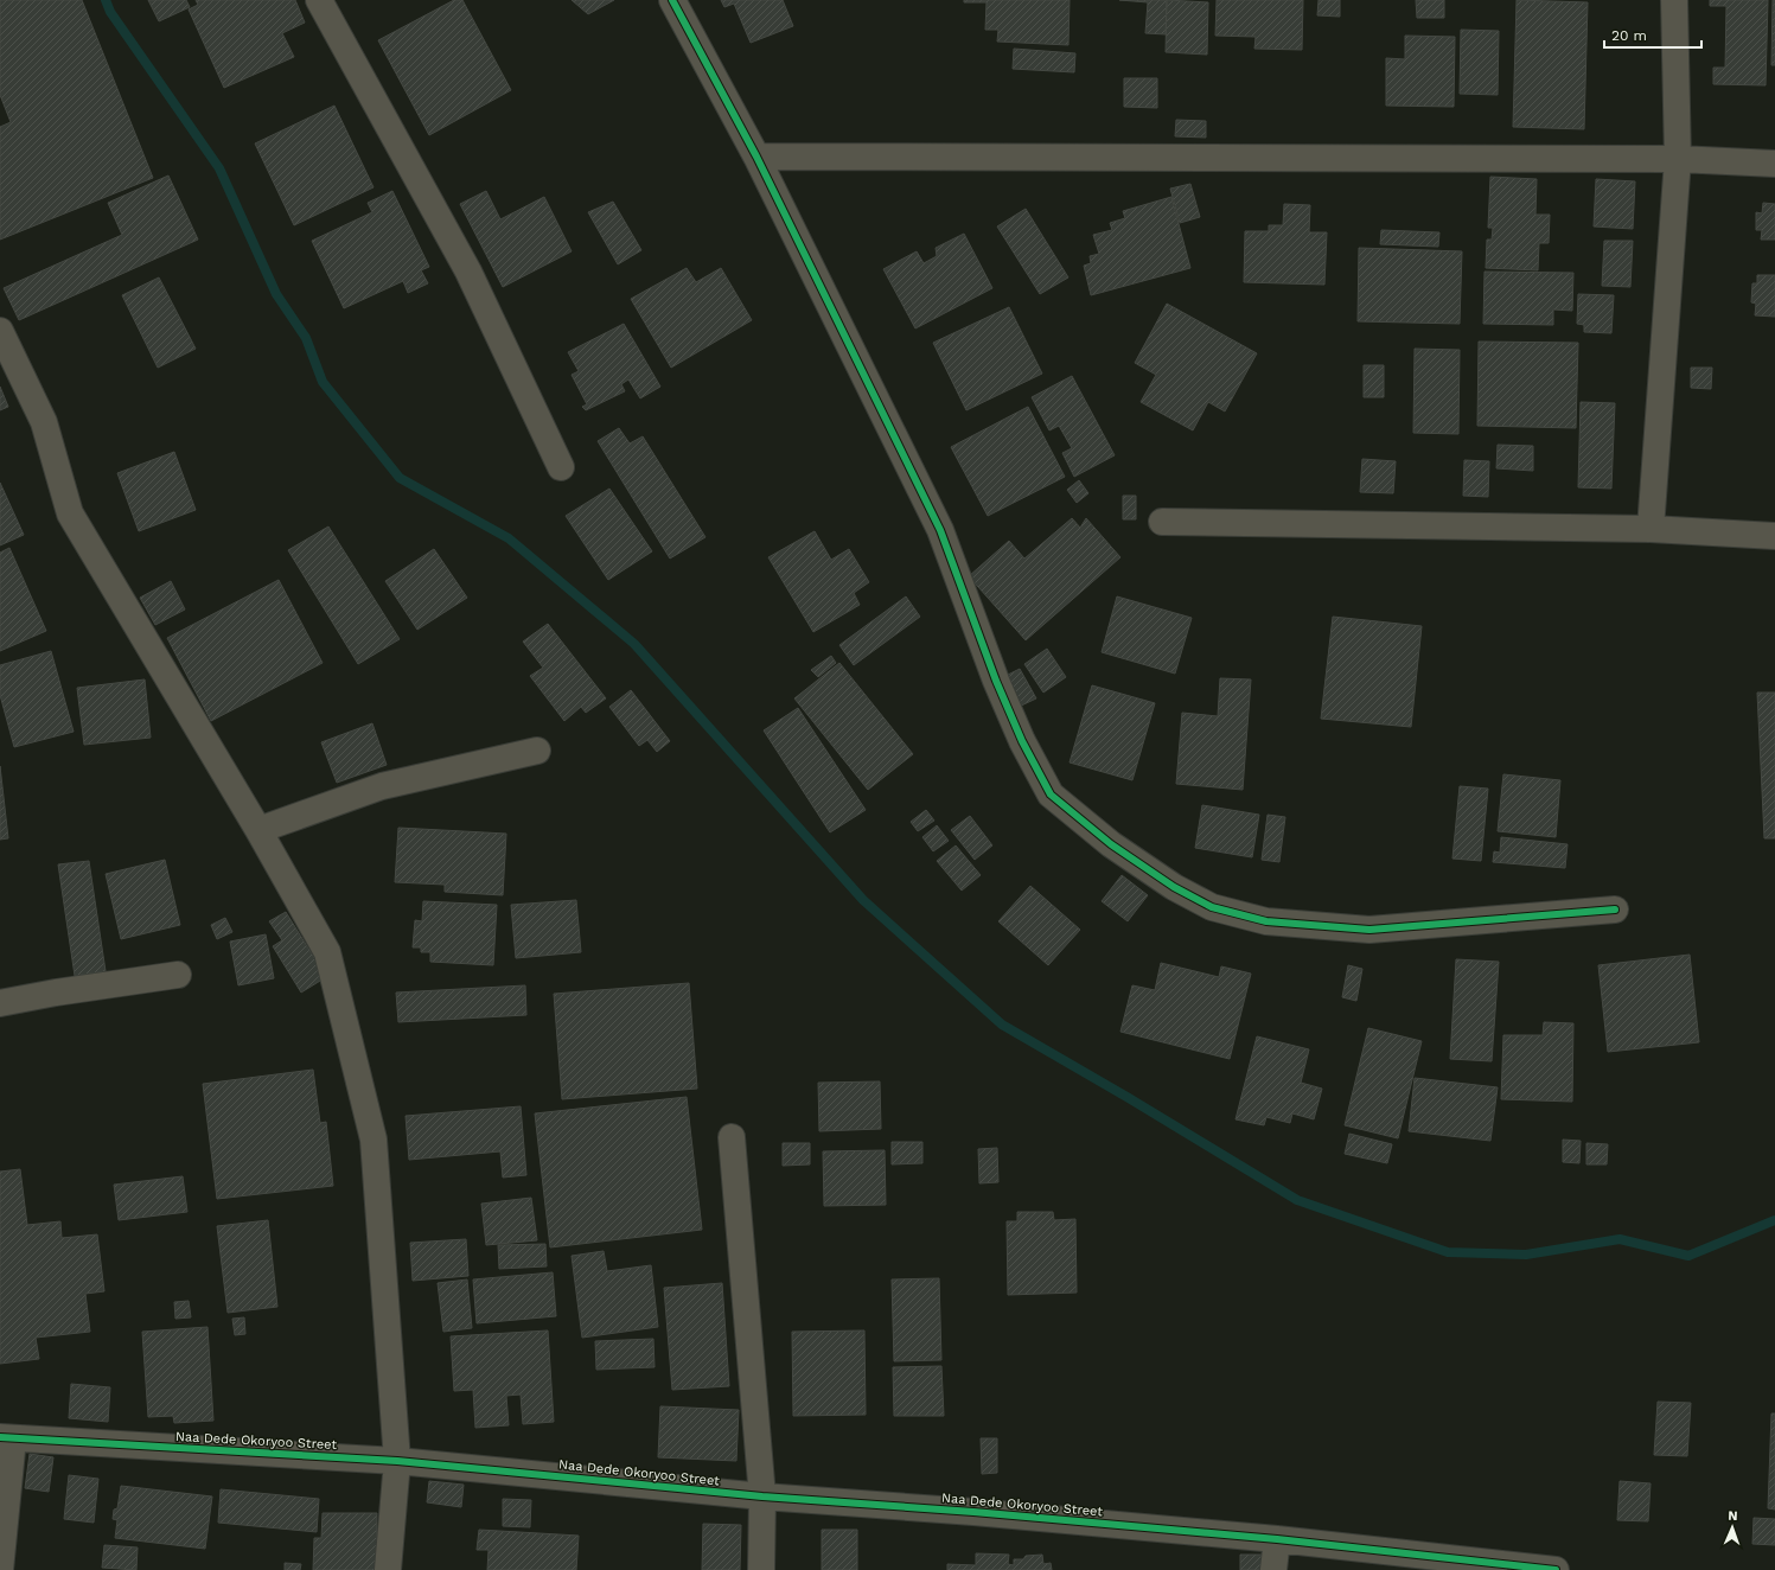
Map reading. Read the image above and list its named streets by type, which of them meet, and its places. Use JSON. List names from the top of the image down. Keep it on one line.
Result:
{"streets":{"street":["Naa Dede Okoryoo Street"]},"scale_bar":"20 m","north":"top"}
